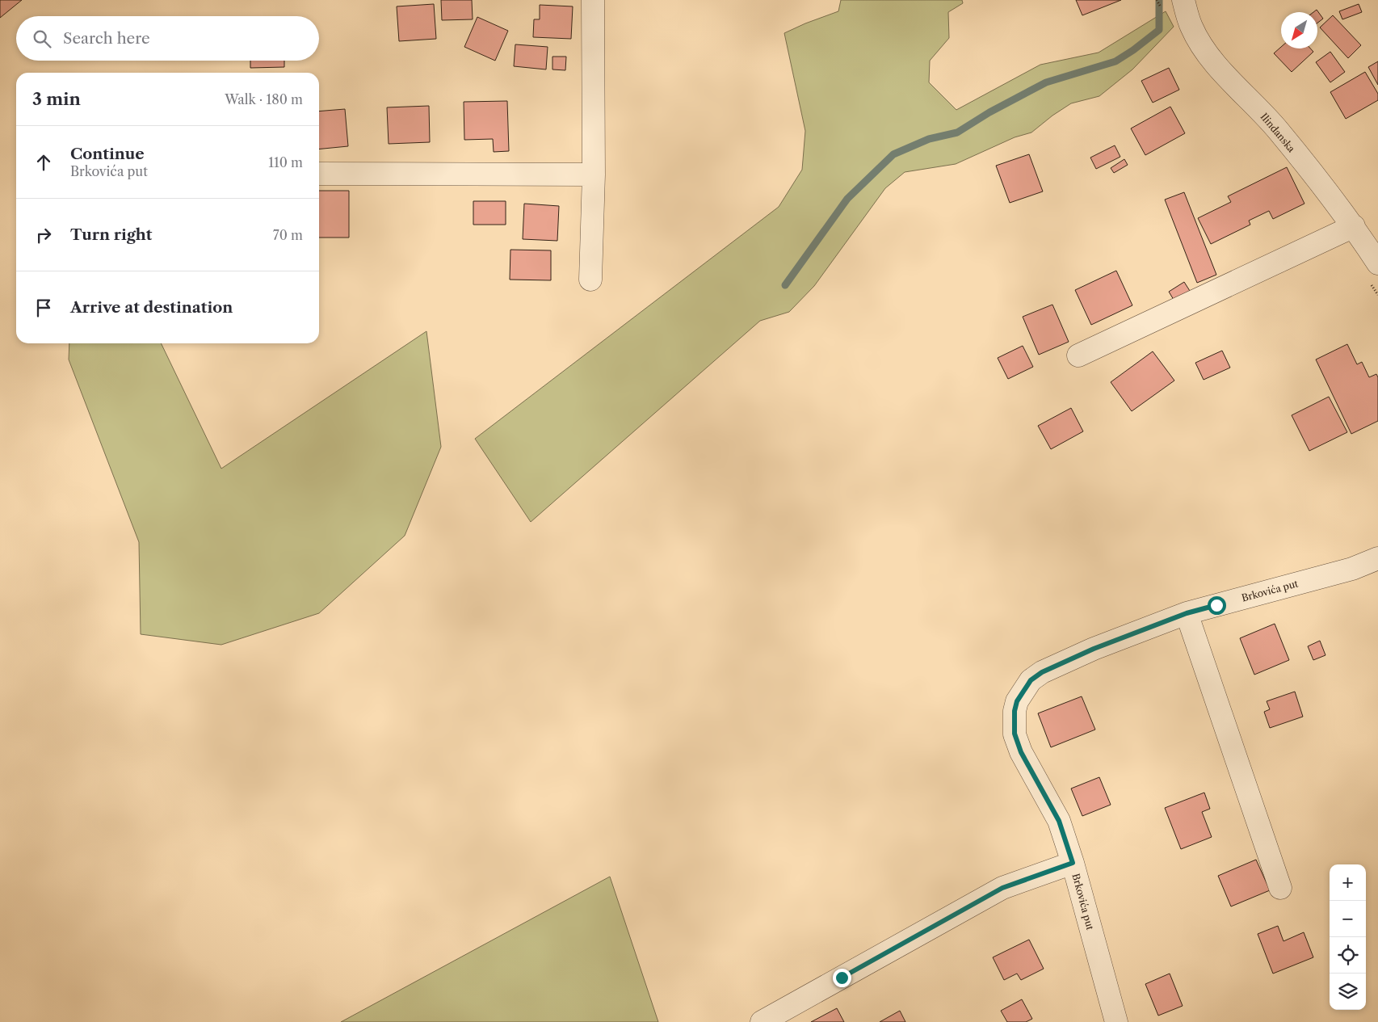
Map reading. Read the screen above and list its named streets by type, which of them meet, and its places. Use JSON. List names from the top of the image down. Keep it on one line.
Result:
{"streets":{"street":["Ilindanska","Brkovića put"]},"north":"bottom left","page":{"search":"Search here","heading":["3 min","Walk · 180 m"],"list":[["Continue","Brkovića put","110 m"],["Turn right","70 m"],"Arrive at destination"],"map_buttons":["+","−"]}}
